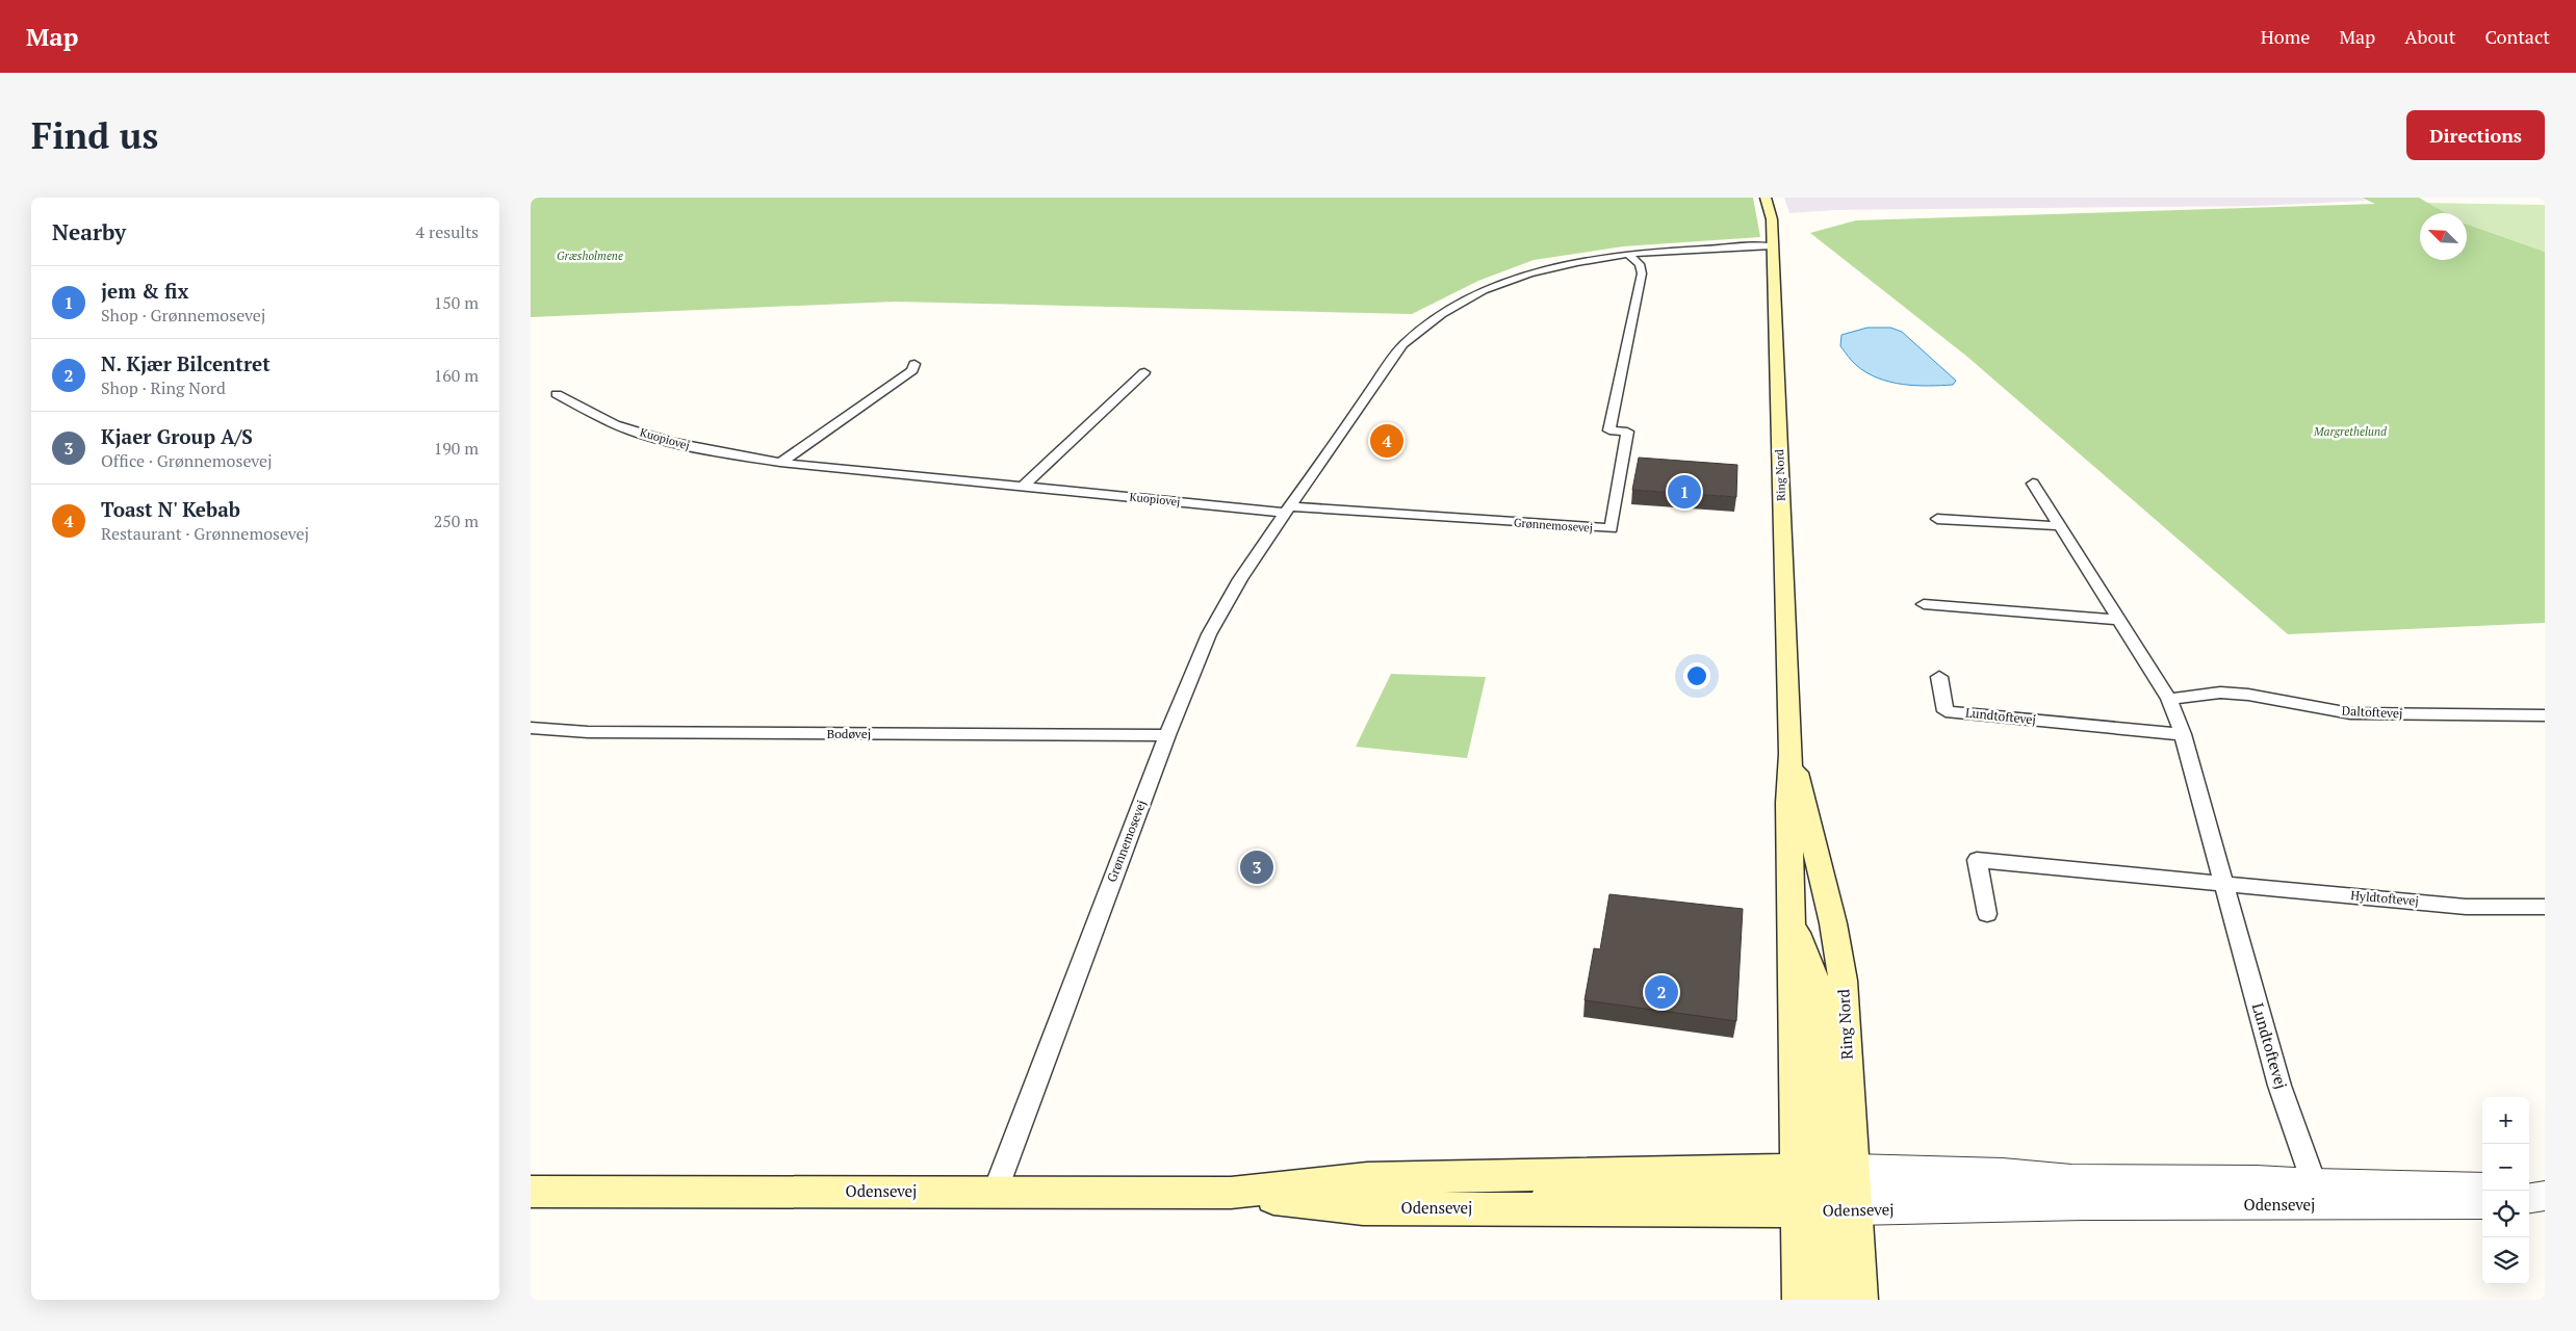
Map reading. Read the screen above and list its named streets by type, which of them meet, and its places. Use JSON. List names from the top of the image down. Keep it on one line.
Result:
{"streets":{"main road":["Ring Nord","Odensevej"],"street":["Kuopiovej","Grønnemosevej","Daltoftevej","Lundtoftevej","Bodøvej","Hyldtoftevej"]},"crossings":[["Kuopiovej","Grønnemosevej"],["Ring Nord","Grønnemosevej"],["Ring Nord","Odensevej"],["Grønnemosevej","Bodøvej"],["Grønnemosevej","Odensevej"],["Daltoftevej","Lundtoftevej"],["Lundtoftevej","Hyldtoftevej"],["Lundtoftevej","Odensevej"]],"parks":["Græsholmene","Margrethelund"],"north":"top left","page":{"header":"Map","nav":["Home","Map","About","Contact"],"buttons":"Directions","title":"Find us","heading":["Nearby","4 results"],"list":[{"mark":"1","name":"jem & fix","note":"Shop · Grønnemosevej","value":"150 m"},{"mark":"2","name":"N. Kjær Bilcentret","note":"Shop · Ring Nord","value":"160 m"},{"mark":"3","name":"Kjaer Group A/S","note":"Office · Grønnemosevej","value":"190 m"},{"mark":"4","name":"Toast N' Kebab","note":"Restaurant · Grønnemosevej","value":"250 m"}],"pins":["4","1","3","2"],"map_buttons":["+","−"]}}
